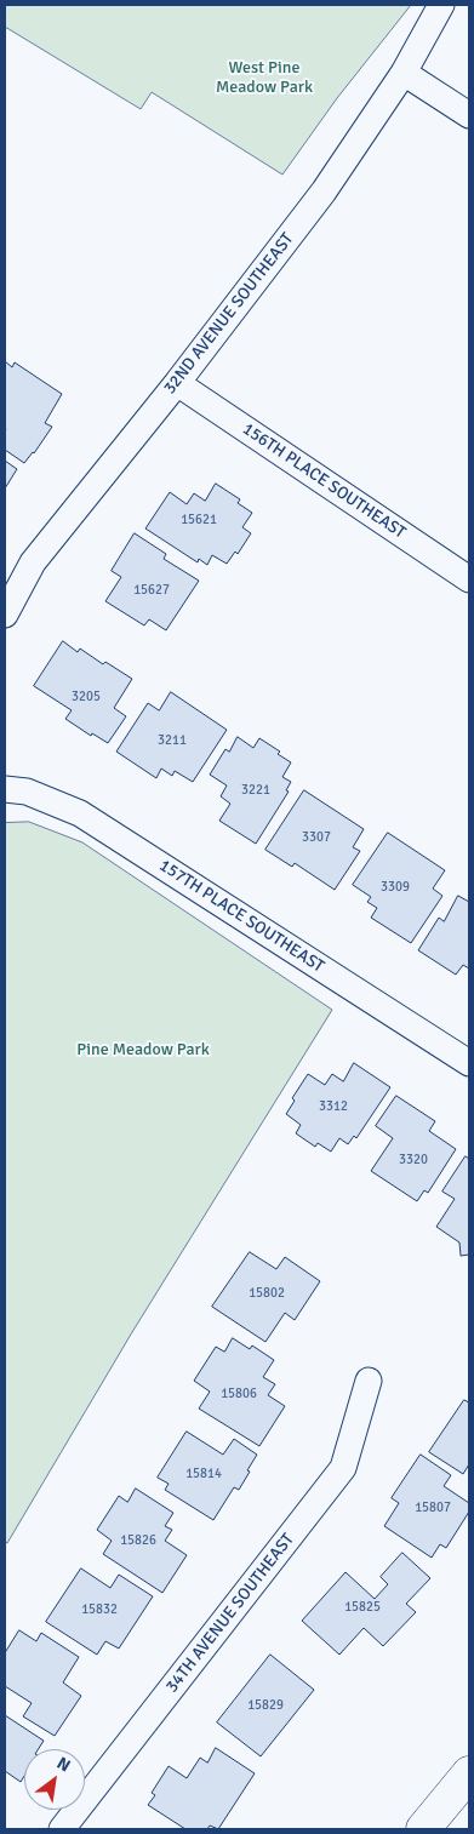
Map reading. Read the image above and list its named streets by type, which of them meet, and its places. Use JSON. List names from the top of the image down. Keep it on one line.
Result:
{"streets":{"street":["32ND AVENUE SOUTHEAST","156TH PLACE SOUTHEAST","157TH PLACE SOUTHEAST","34TH AVENUE SOUTHEAST"]},"crossings":[["32ND AVENUE SOUTHEAST","156TH PLACE SOUTHEAST"]],"parks":["West Pine Meadow Park","Pine Meadow Park"],"house_numbers":["15621","15627","3205","3211","3221","3307","3309","3312","3320","15802","15806","15814","15807","15826","15825","15832","15829"],"north":"top right"}
